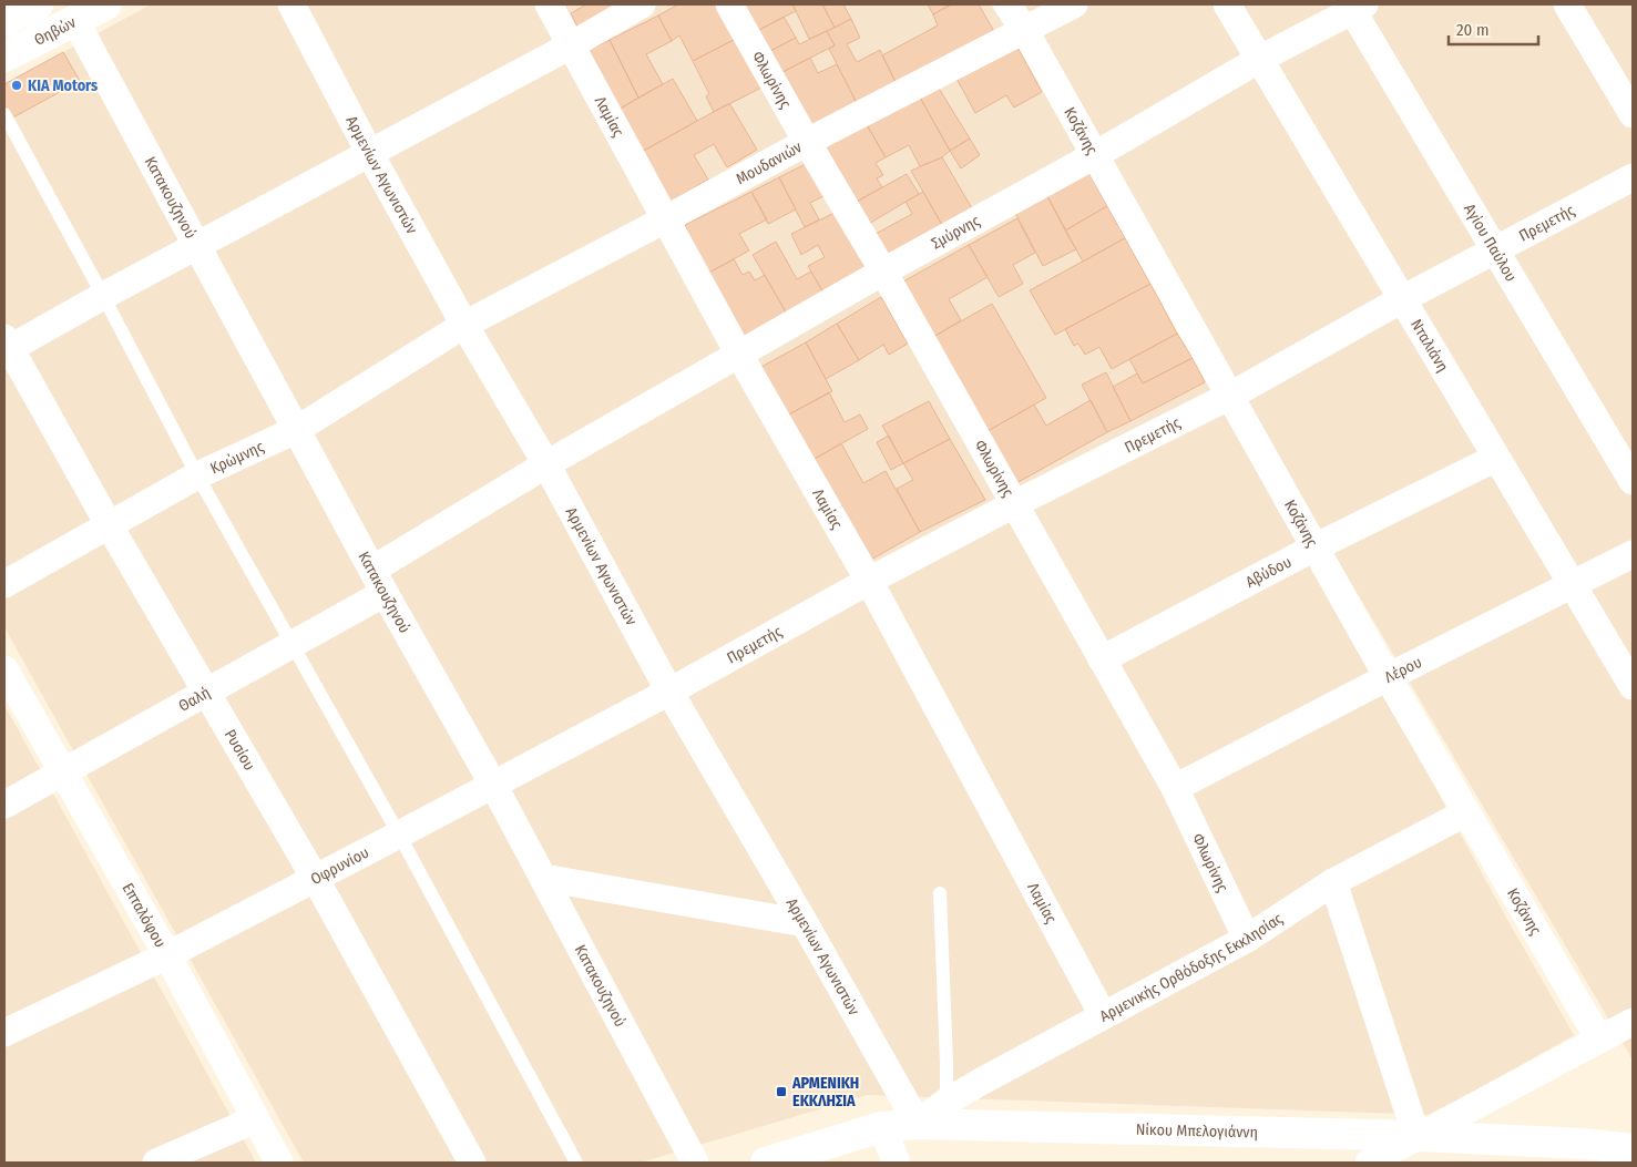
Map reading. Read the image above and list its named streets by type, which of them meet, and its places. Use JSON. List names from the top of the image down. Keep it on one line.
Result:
{"streets":{"main road":["Θηβών","Νίκου Μπελογιάννη"],"street":["Φλωρίνης","Λαμίας","Κοζάνης","Μουδανιών","Αρμενίων Αγωνιστών","Κατακουζηνού","Πρεμετής","Σμύρνης","Αγίου Παύλου","Νταλιάνη","Κρώμνης","Αβύδου","Λέρου","Θαλή","Ρυσίου","Οφρυνίου","Επταλόφου","Αρμενικής Ορθόδοξης Εκκλησίας"]},"crossings":[["Θηβών","Κατακουζηνού"],["Φλωρίνης","Μουδανιών"],["Φλωρίνης","Πρεμετής"],["Φλωρίνης","Σμύρνης"],["Φλωρίνης","Αβύδου"],["Φλωρίνης","Λέρου"],["Φλωρίνης","Αρμενικής Ορθόδοξης Εκκλησίας"],["Λαμίας","Μουδανιών"],["Λαμίας","Πρεμετής"],["Λαμίας","Σμύρνης"],["Λαμίας","Αρμενικής Ορθόδοξης Εκκλησίας"],["Κοζάνης","Μουδανιών"],["Κοζάνης","Πρεμετής"],["Κοζάνης","Σμύρνης"],["Κοζάνης","Αβύδου"],["Κοζάνης","Λέρου"],["Κοζάνης","Αρμενικής Ορθόδοξης Εκκλησίας"],["Μουδανιών","Αρμενίων Αγωνιστών"],["Μουδανιών","Κρώμνης"],["Αρμενίων Αγωνιστών","Πρεμετής"],["Αρμενίων Αγωνιστών","Σμύρνης"],["Αρμενίων Αγωνιστών","Κρώμνης"],["Αρμενίων Αγωνιστών","Θαλή"],["Αρμενίων Αγωνιστών","Οφρυνίου"],["Αρμενίων Αγωνιστών","Αρμενικής Ορθόδοξης Εκκλησίας"],["Αρμενίων Αγωνιστών","Νίκου Μπελογιάννη"],["Κατακουζηνού","Κρώμνης"],["Κατακουζηνού","Θαλή"],["Κατακουζηνού","Οφρυνίου"],["Πρεμετής","Αγίου Παύλου"],["Πρεμετής","Νταλιάνη"],["Πρεμετής","Οφρυνίου"],["Σμύρνης","Αγίου Παύλου"],["Σμύρνης","Νταλιάνη"],["Σμύρνης","Θαλή"],["Νταλιάνη","Αβύδου"],["Νταλιάνη","Λέρου"],["Κρώμνης","Ρυσίου"],["Θαλή","Ρυσίου"],["Θαλή","Επταλόφου"],["Ρυσίου","Οφρυνίου"],["Οφρυνίου","Επταλόφου"],["Αρμενικής Ορθόδοξης Εκκλησίας","Νίκου Μπελογιάννη"]],"places":{"other":["KIA Motors"],"transit":["ΑΡΜΕΝΙΚΗ ΕΚΚΛΗΣΙΑ"]},"scale_bar":"20 m"}
